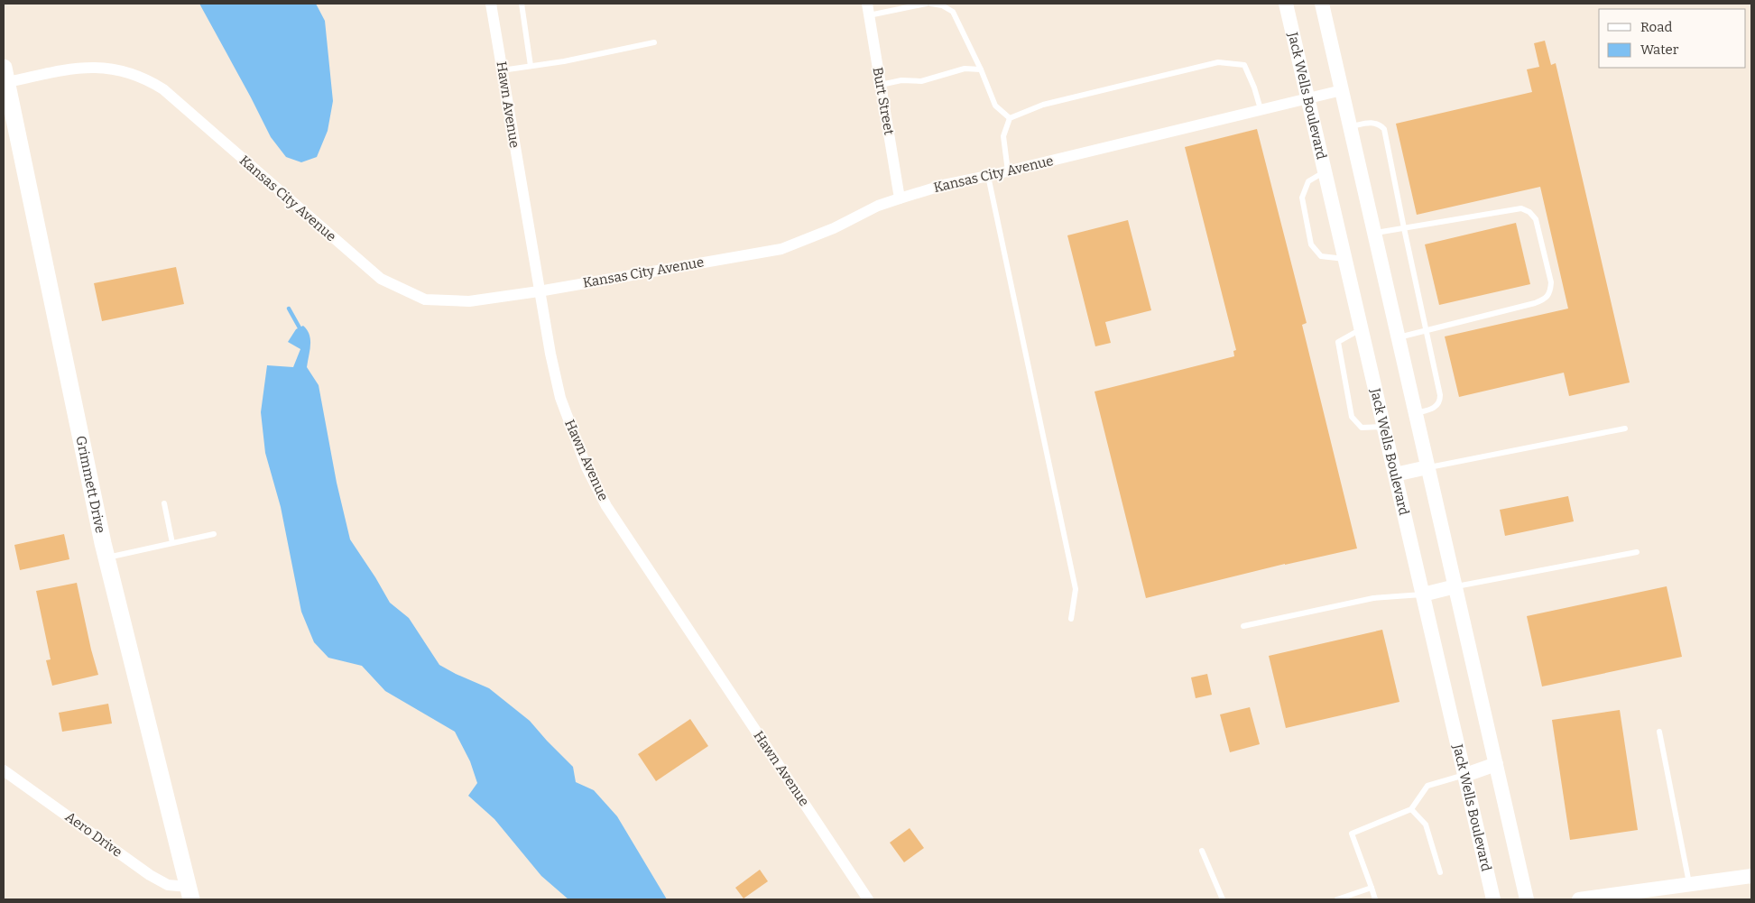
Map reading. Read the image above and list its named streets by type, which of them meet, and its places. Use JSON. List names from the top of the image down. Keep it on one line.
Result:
{"streets":{"main road":["Grimmett Drive"],"street":["Jack Wells Boulevard","Burt Street","Hawn Avenue","Kansas City Avenue","Aero Drive"]},"crossings":[["Jack Wells Boulevard","Kansas City Avenue"],["Burt Street","Kansas City Avenue"],["Hawn Avenue","Kansas City Avenue"],["Kansas City Avenue","Grimmett Drive"],["Grimmett Drive","Aero Drive"]],"legend":["Road","Water"]}
